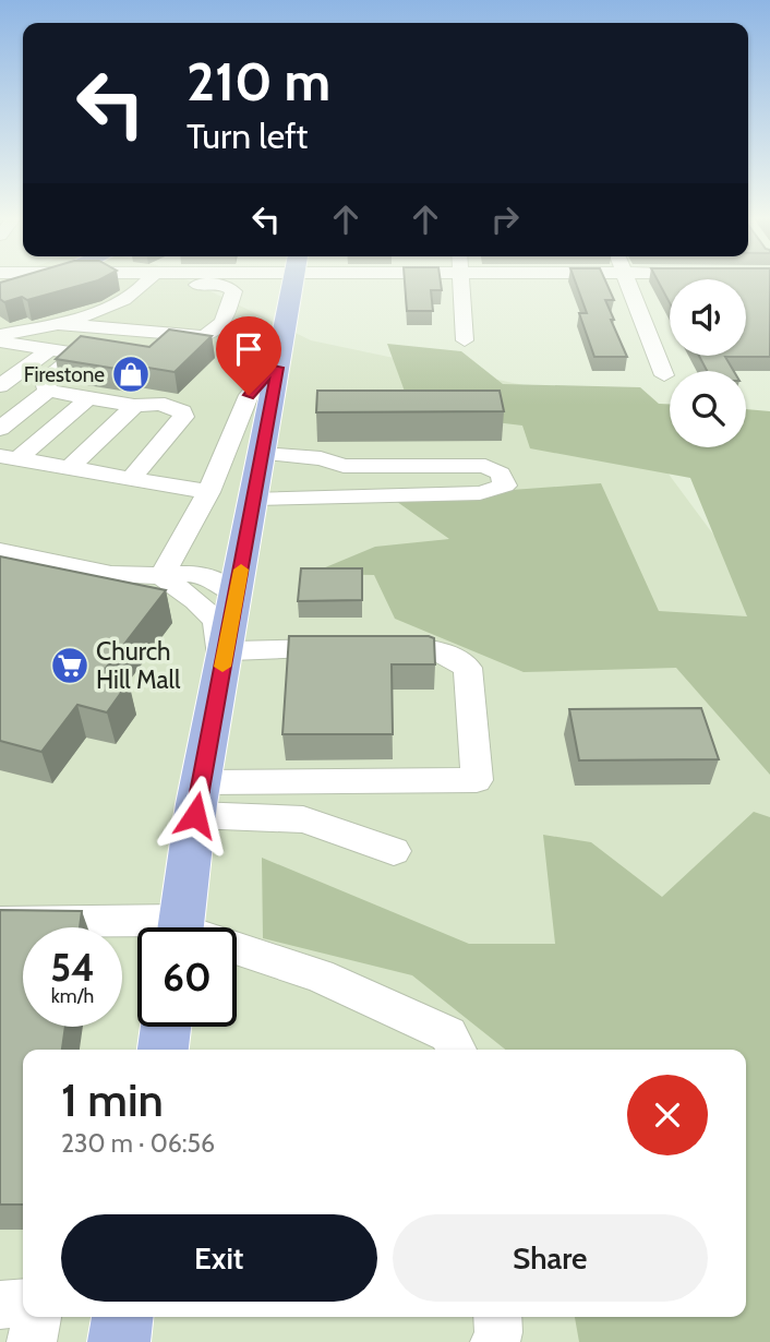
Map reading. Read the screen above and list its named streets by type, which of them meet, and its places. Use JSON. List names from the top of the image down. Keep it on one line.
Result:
{"places":{"shop":["Firestone"],"supermarket":["Church Hill Mall"]},"page":{"turn":["210 m","Turn left"],"speed":"54 km/h","limit":"60","heading":["1 min","230 m · 06:56"],"buttons":["Exit","Share"]}}
